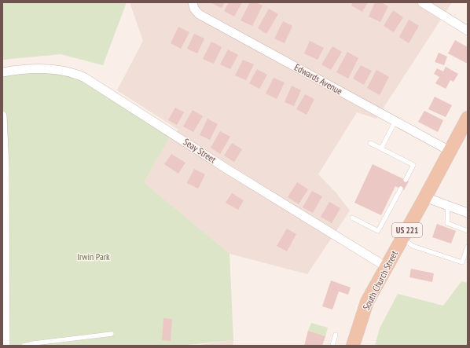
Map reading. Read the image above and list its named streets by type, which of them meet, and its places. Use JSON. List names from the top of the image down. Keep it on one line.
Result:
{"streets":{"main road":["US 221","South Church Street"],"street":["Edwards Avenue","Seay Street"]},"crossings":[["Edwards Avenue","South Church Street"],["Seay Street","South Church Street"]],"parks":["Irwin Park"]}
